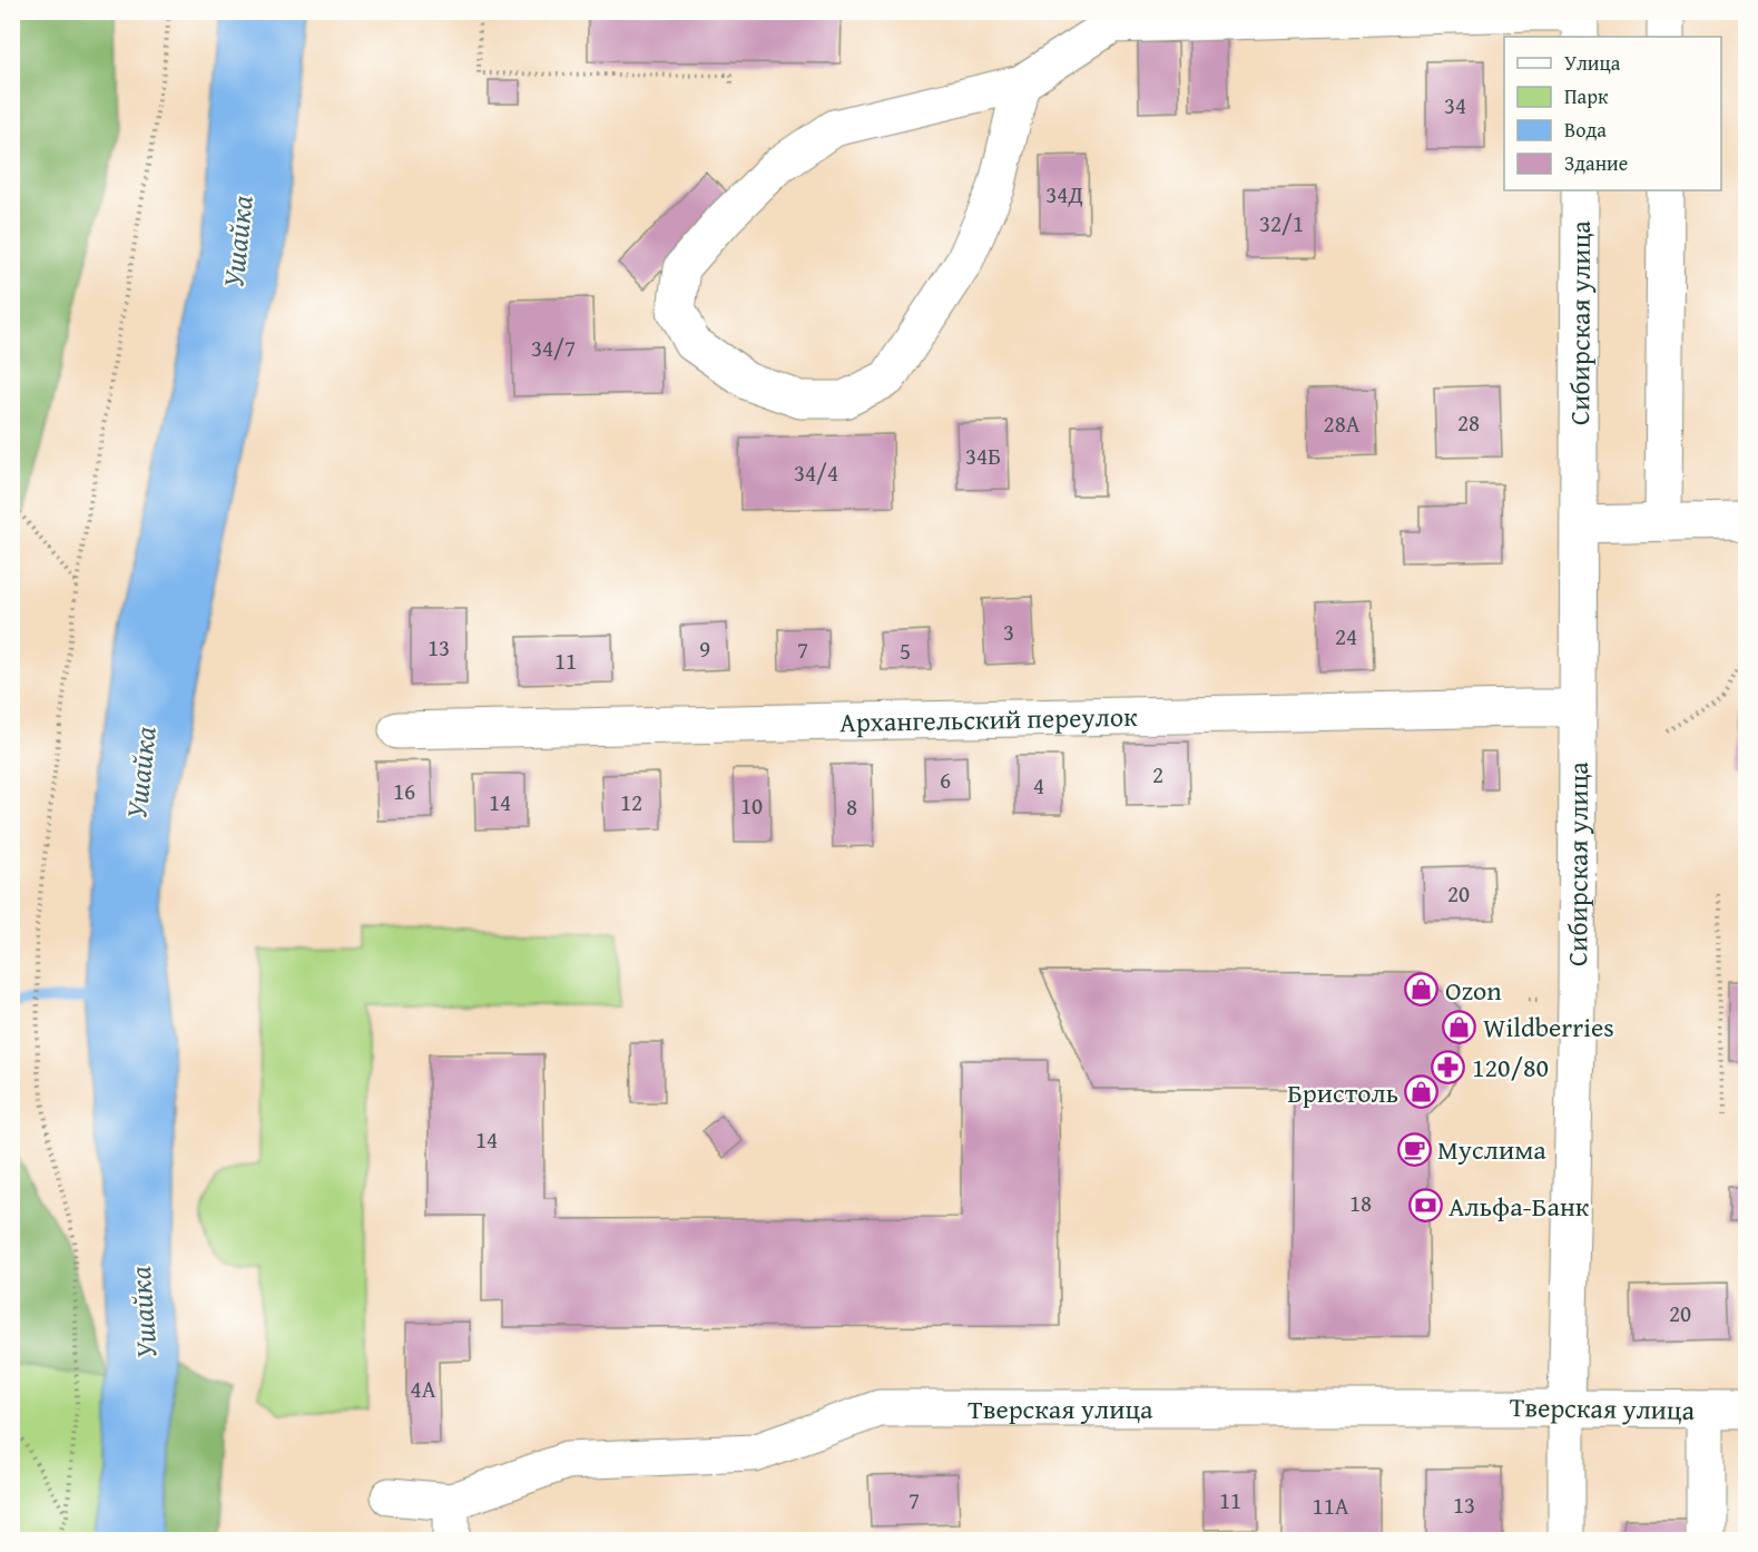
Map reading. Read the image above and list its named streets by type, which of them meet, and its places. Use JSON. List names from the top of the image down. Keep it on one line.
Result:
{"streets":{"street":["Сибирская улица","Архангельский переулок","Тверская улица"]},"crossings":[["Сибирская улица","Архангельский переулок"],["Сибирская улица","Тверская улица"]],"water":["Ушайка"],"places":{"shop":["Ozon","Wildberries","Бристоль"],"pharmacy":["120/80"],"cafe":["Муслима"],"bank":["Альфа-Банк"]},"house_numbers":["34","34Д","32/1","34/7","28","28А","34Б","34/4","3","24","13","9","7","5","11","2","6","4","16","14","12","10","8","20","14","18","20","4А","7","11","13","11А"],"legend":["Улица","Парк","Вода","Здание"]}
